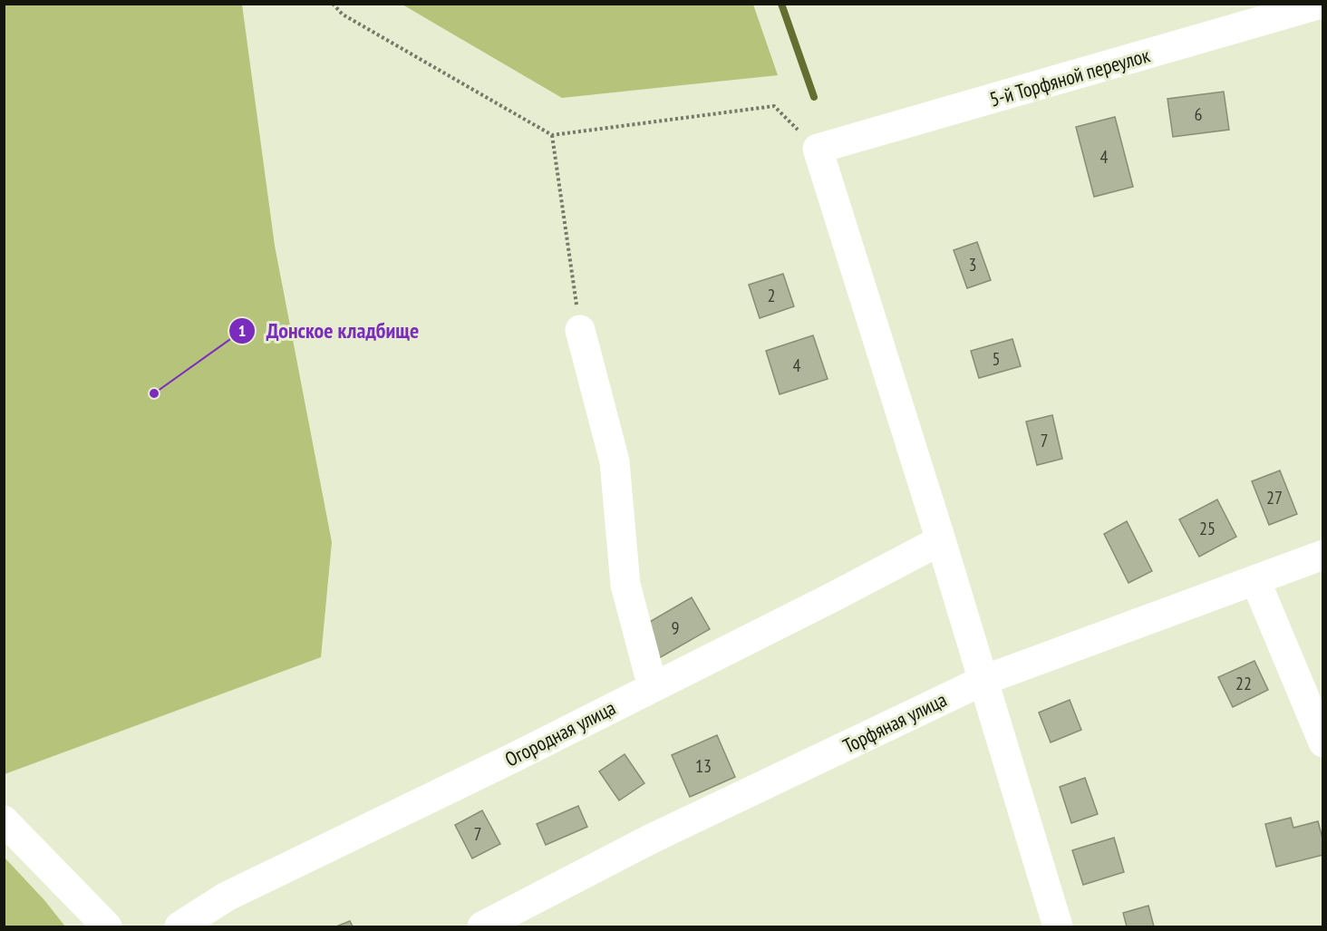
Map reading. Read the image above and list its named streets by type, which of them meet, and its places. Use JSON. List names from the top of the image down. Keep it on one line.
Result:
{"streets":{"street":["5-й Торфяной переулок","Торфяная улица","Огородная улица"]},"places":["Донское кладбище"],"house_numbers":["6","4","3","2","5","4","7","27","25","9","22","13","7"]}
